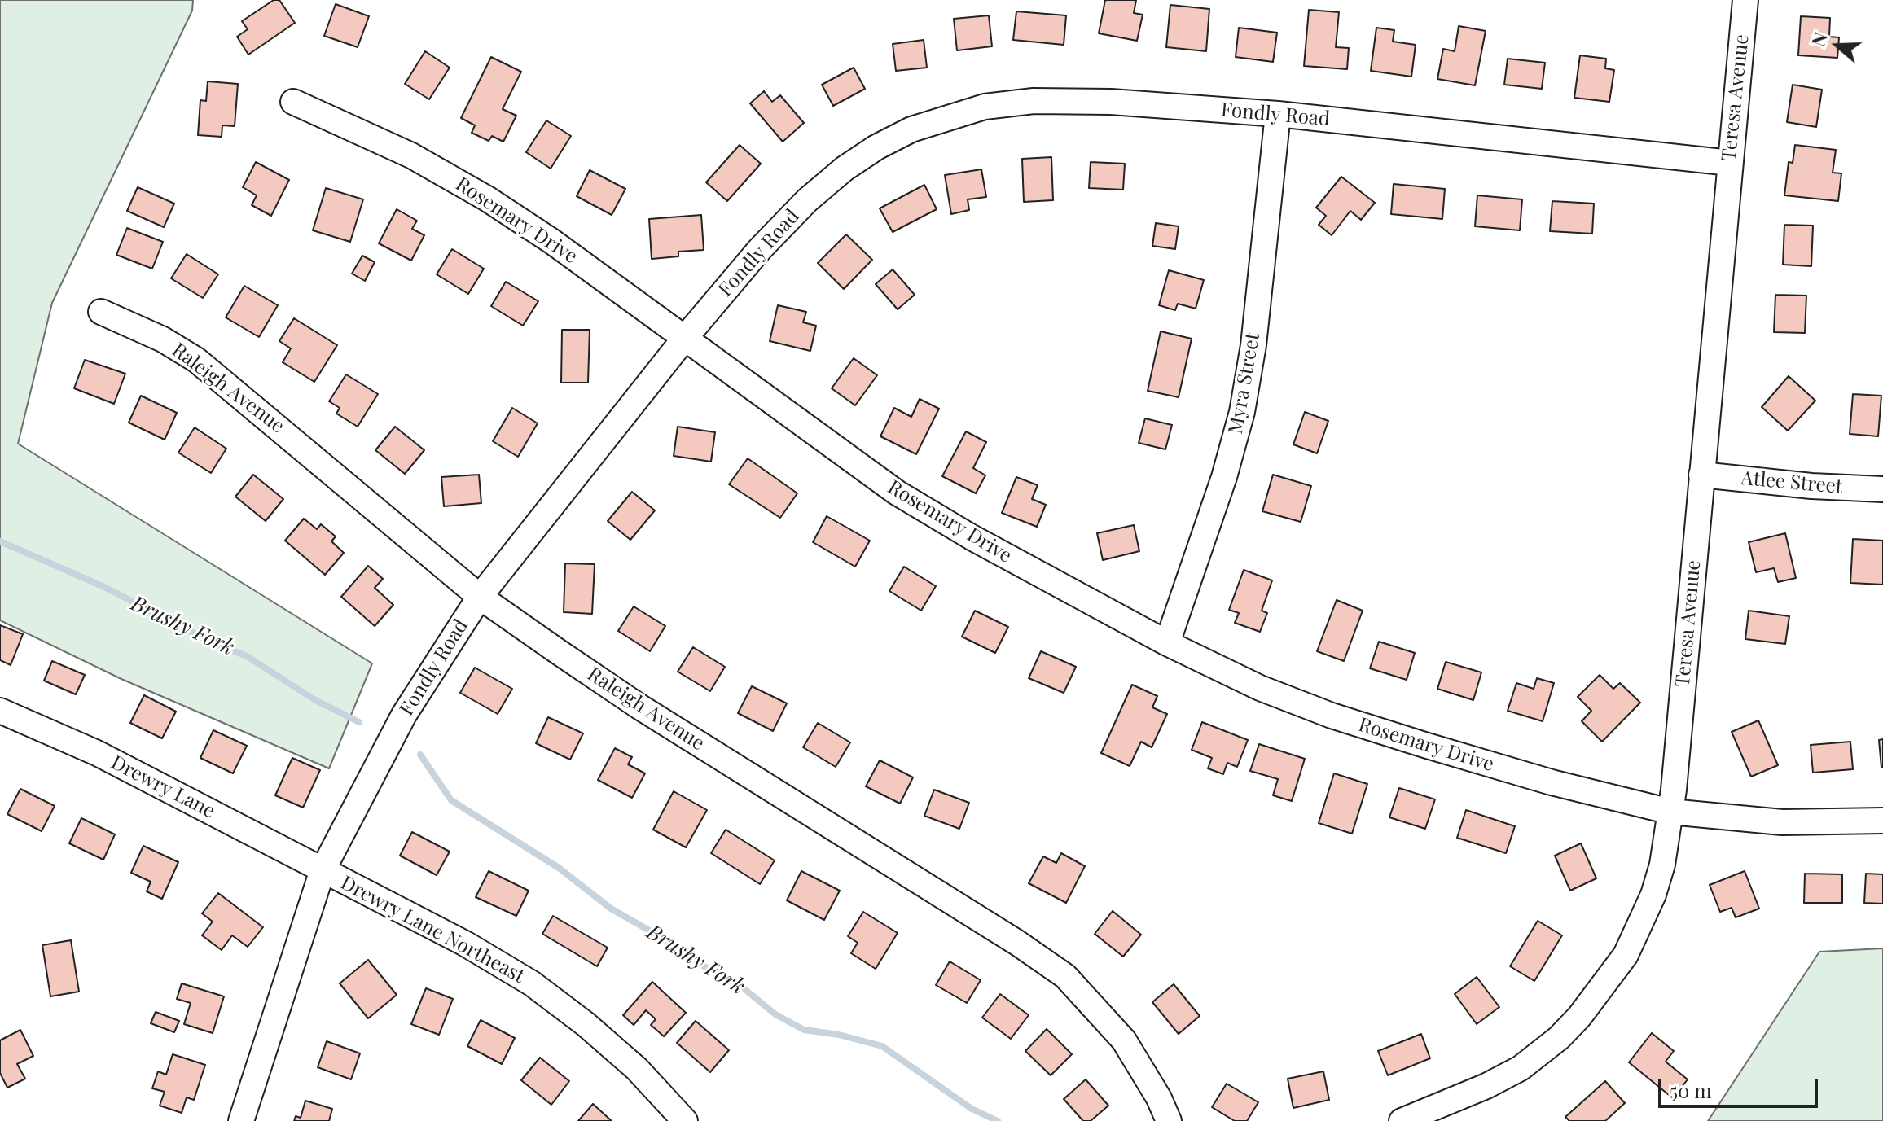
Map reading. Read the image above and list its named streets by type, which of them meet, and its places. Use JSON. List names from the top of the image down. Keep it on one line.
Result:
{"streets":{"street":["Teresa Avenue","Fondly Road","Rosemary Drive","Myra Street","Raleigh Avenue","Atlee Street","Drewry Lane","Drewry Lane Northeast"]},"crossings":[["Teresa Avenue","Fondly Road"],["Teresa Avenue","Rosemary Drive"],["Teresa Avenue","Atlee Street"],["Fondly Road","Rosemary Drive"],["Fondly Road","Myra Street"],["Fondly Road","Raleigh Avenue"],["Fondly Road","Drewry Lane"],["Fondly Road","Drewry Lane Northeast"],["Rosemary Drive","Myra Street"],["Drewry Lane","Drewry Lane Northeast"]],"water":["Brushy Fork"],"scale_bar":"50 m","north":"left"}
